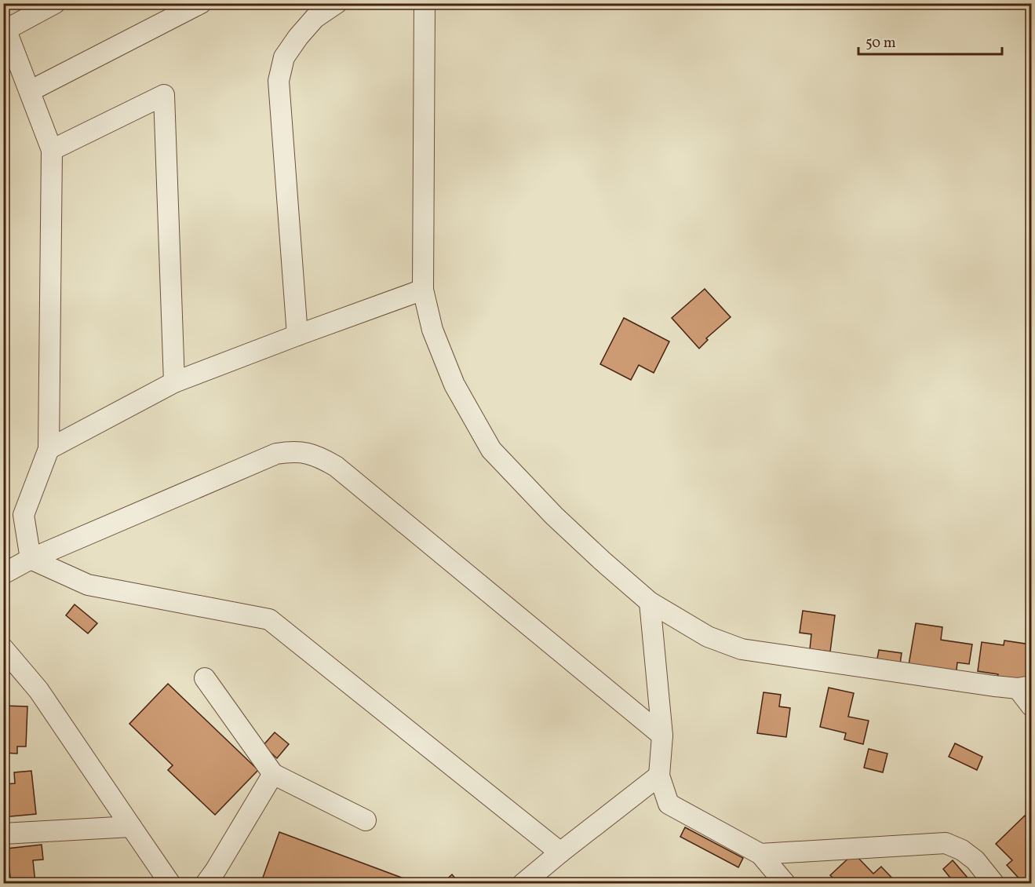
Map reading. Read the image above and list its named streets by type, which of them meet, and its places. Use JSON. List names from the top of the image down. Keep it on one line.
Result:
{"scale_bar":"50 m"}
